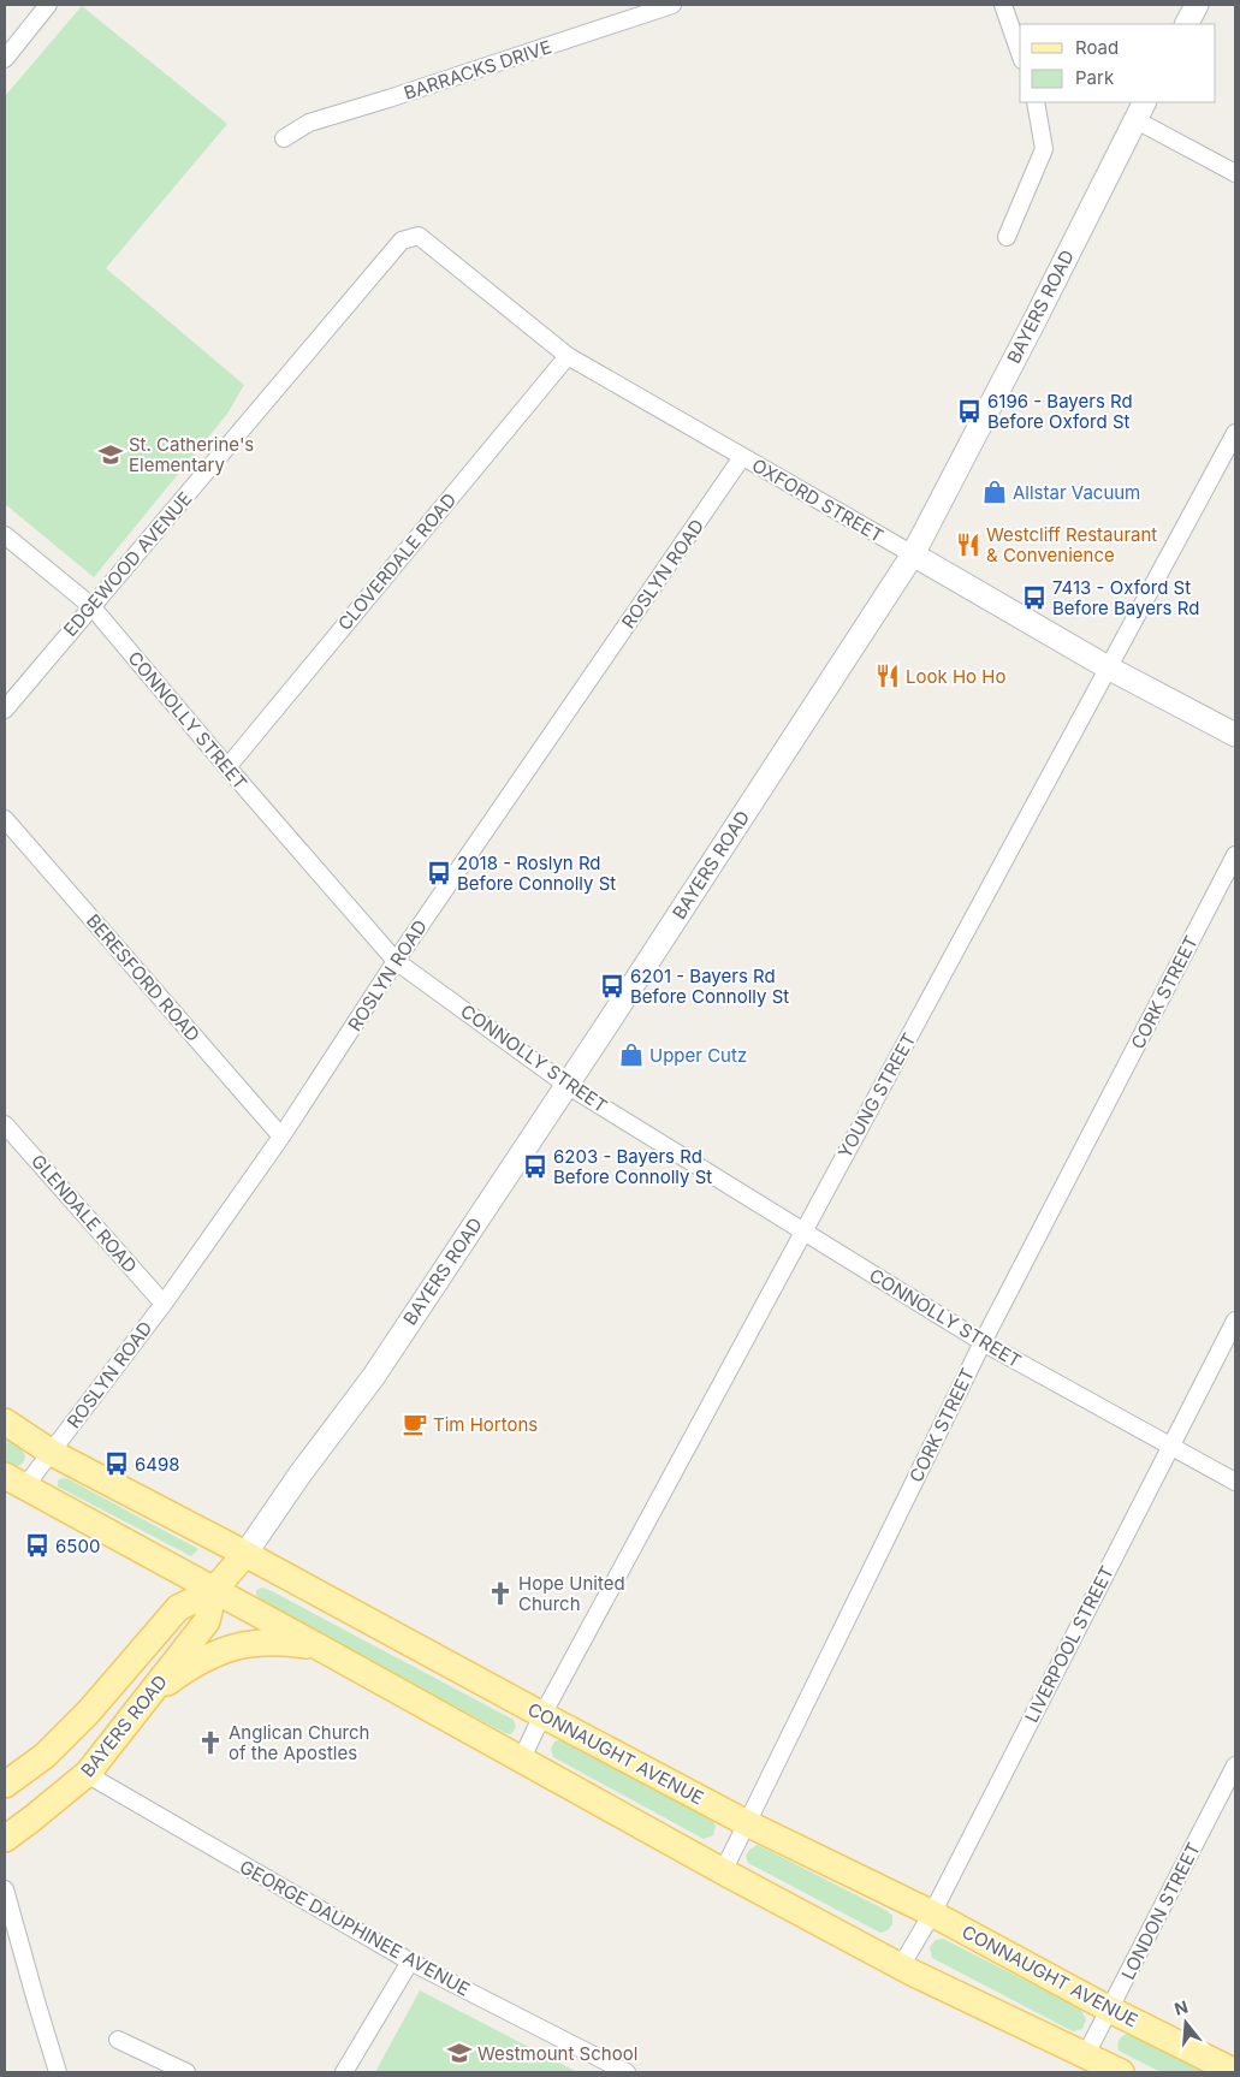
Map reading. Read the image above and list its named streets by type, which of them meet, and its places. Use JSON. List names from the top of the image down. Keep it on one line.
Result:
{"streets":{"main road":["BAYERS ROAD","OXFORD STREET","CONNAUGHT AVENUE"],"street":["BARRACKS DRIVE","CLOVERDALE ROAD","EDGEWOOD AVENUE","ROSLYN ROAD","CONNOLLY STREET","BERESFORD ROAD","CORK STREET","YOUNG STREET","GLENDALE ROAD","LIVERPOOL STREET","LONDON STREET","GEORGE DAUPHINEE AVENUE"]},"crossings":[["BAYERS ROAD","OXFORD STREET"],["BAYERS ROAD","CONNOLLY STREET"],["BAYERS ROAD","CONNAUGHT AVENUE"],["BAYERS ROAD","GEORGE DAUPHINEE AVENUE"],["OXFORD STREET","CLOVERDALE ROAD"],["OXFORD STREET","EDGEWOOD AVENUE"],["OXFORD STREET","ROSLYN ROAD"],["OXFORD STREET","YOUNG STREET"],["CLOVERDALE ROAD","CONNOLLY STREET"],["EDGEWOOD AVENUE","CONNOLLY STREET"],["ROSLYN ROAD","CONNOLLY STREET"],["ROSLYN ROAD","BERESFORD ROAD"],["ROSLYN ROAD","GLENDALE ROAD"],["ROSLYN ROAD","CONNAUGHT AVENUE"],["CONNOLLY STREET","CORK STREET"],["CONNOLLY STREET","YOUNG STREET"],["CONNOLLY STREET","LIVERPOOL STREET"],["CORK STREET","CONNAUGHT AVENUE"],["YOUNG STREET","CONNAUGHT AVENUE"],["LIVERPOOL STREET","CONNAUGHT AVENUE"],["CONNAUGHT AVENUE","LONDON STREET"]],"places":{"bus stop":["6196 - Bayers Rd Before Oxford St","7413 - Oxford St Before Bayers Rd","2018 - Roslyn Rd Before Connolly St","6201 - Bayers Rd Before Connolly St","6203 - Bayers Rd Before Connolly St","6498","6500"],"school or university":["St. Catherine's Elementary","Westmount School"],"shop":["Allstar Vacuum","Upper Cutz"],"restaurant":["Westcliff Restaurant & Convenience","Look Ho Ho"],"cafe":["Tim Hortons"],"church":["Hope United Church","Anglican Church of the Apostles"]},"legend":["Road","Park"],"north":"top"}
